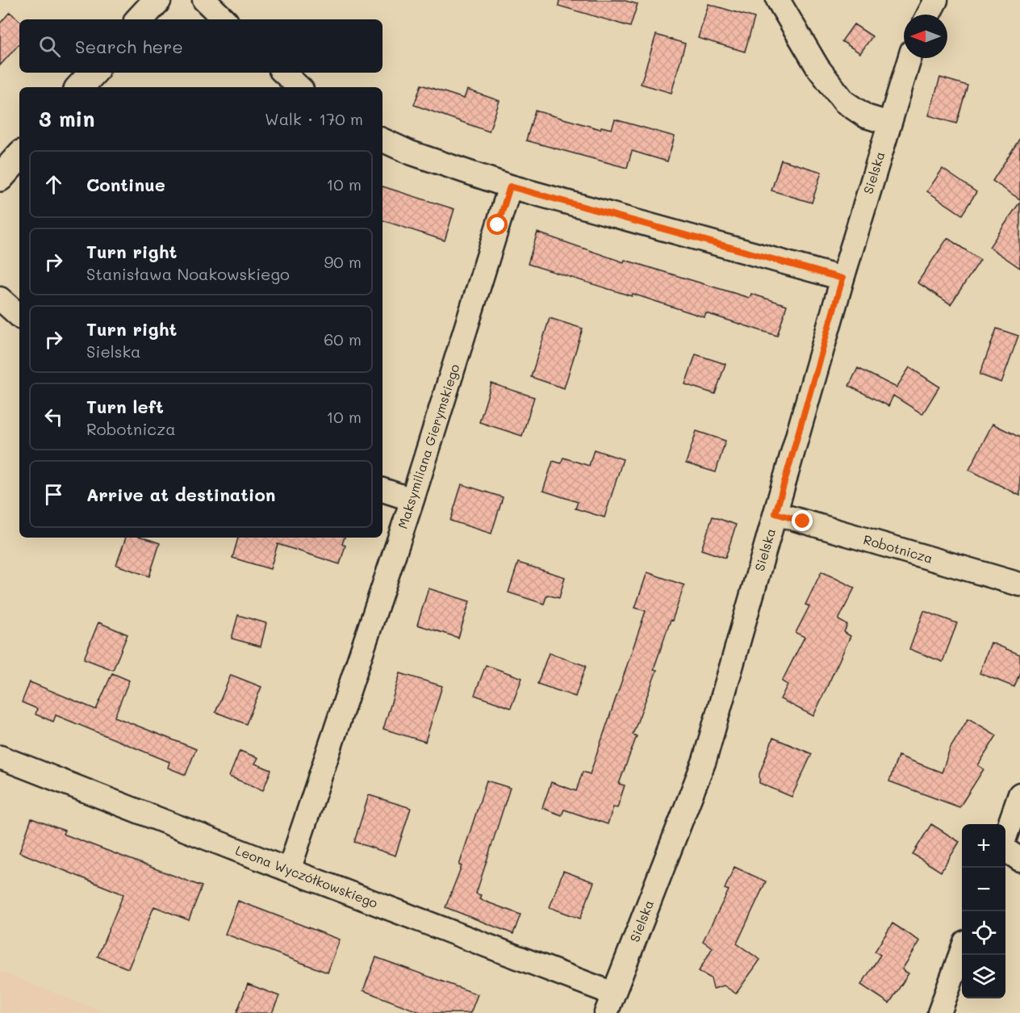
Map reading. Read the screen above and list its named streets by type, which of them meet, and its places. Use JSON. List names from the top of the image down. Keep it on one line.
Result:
{"streets":{"street":["Sielska","Maksymiliana Gierymskiego","Robotnicza","Leona Wyczółkowskiego"]},"crossings":[["Sielska","Robotnicza"],["Sielska","Leona Wyczółkowskiego"],["Maksymiliana Gierymskiego","Leona Wyczółkowskiego"]],"north":"left","page":{"search":"Search here","heading":["3 min","Walk · 170 m"],"list":[["Continue","10 m"],["Turn right","Stanisława Noakowskiego","90 m"],["Turn right","Sielska","60 m"],["Turn left","Robotnicza","10 m"],"Arrive at destination"],"map_buttons":["+","−"]}}
